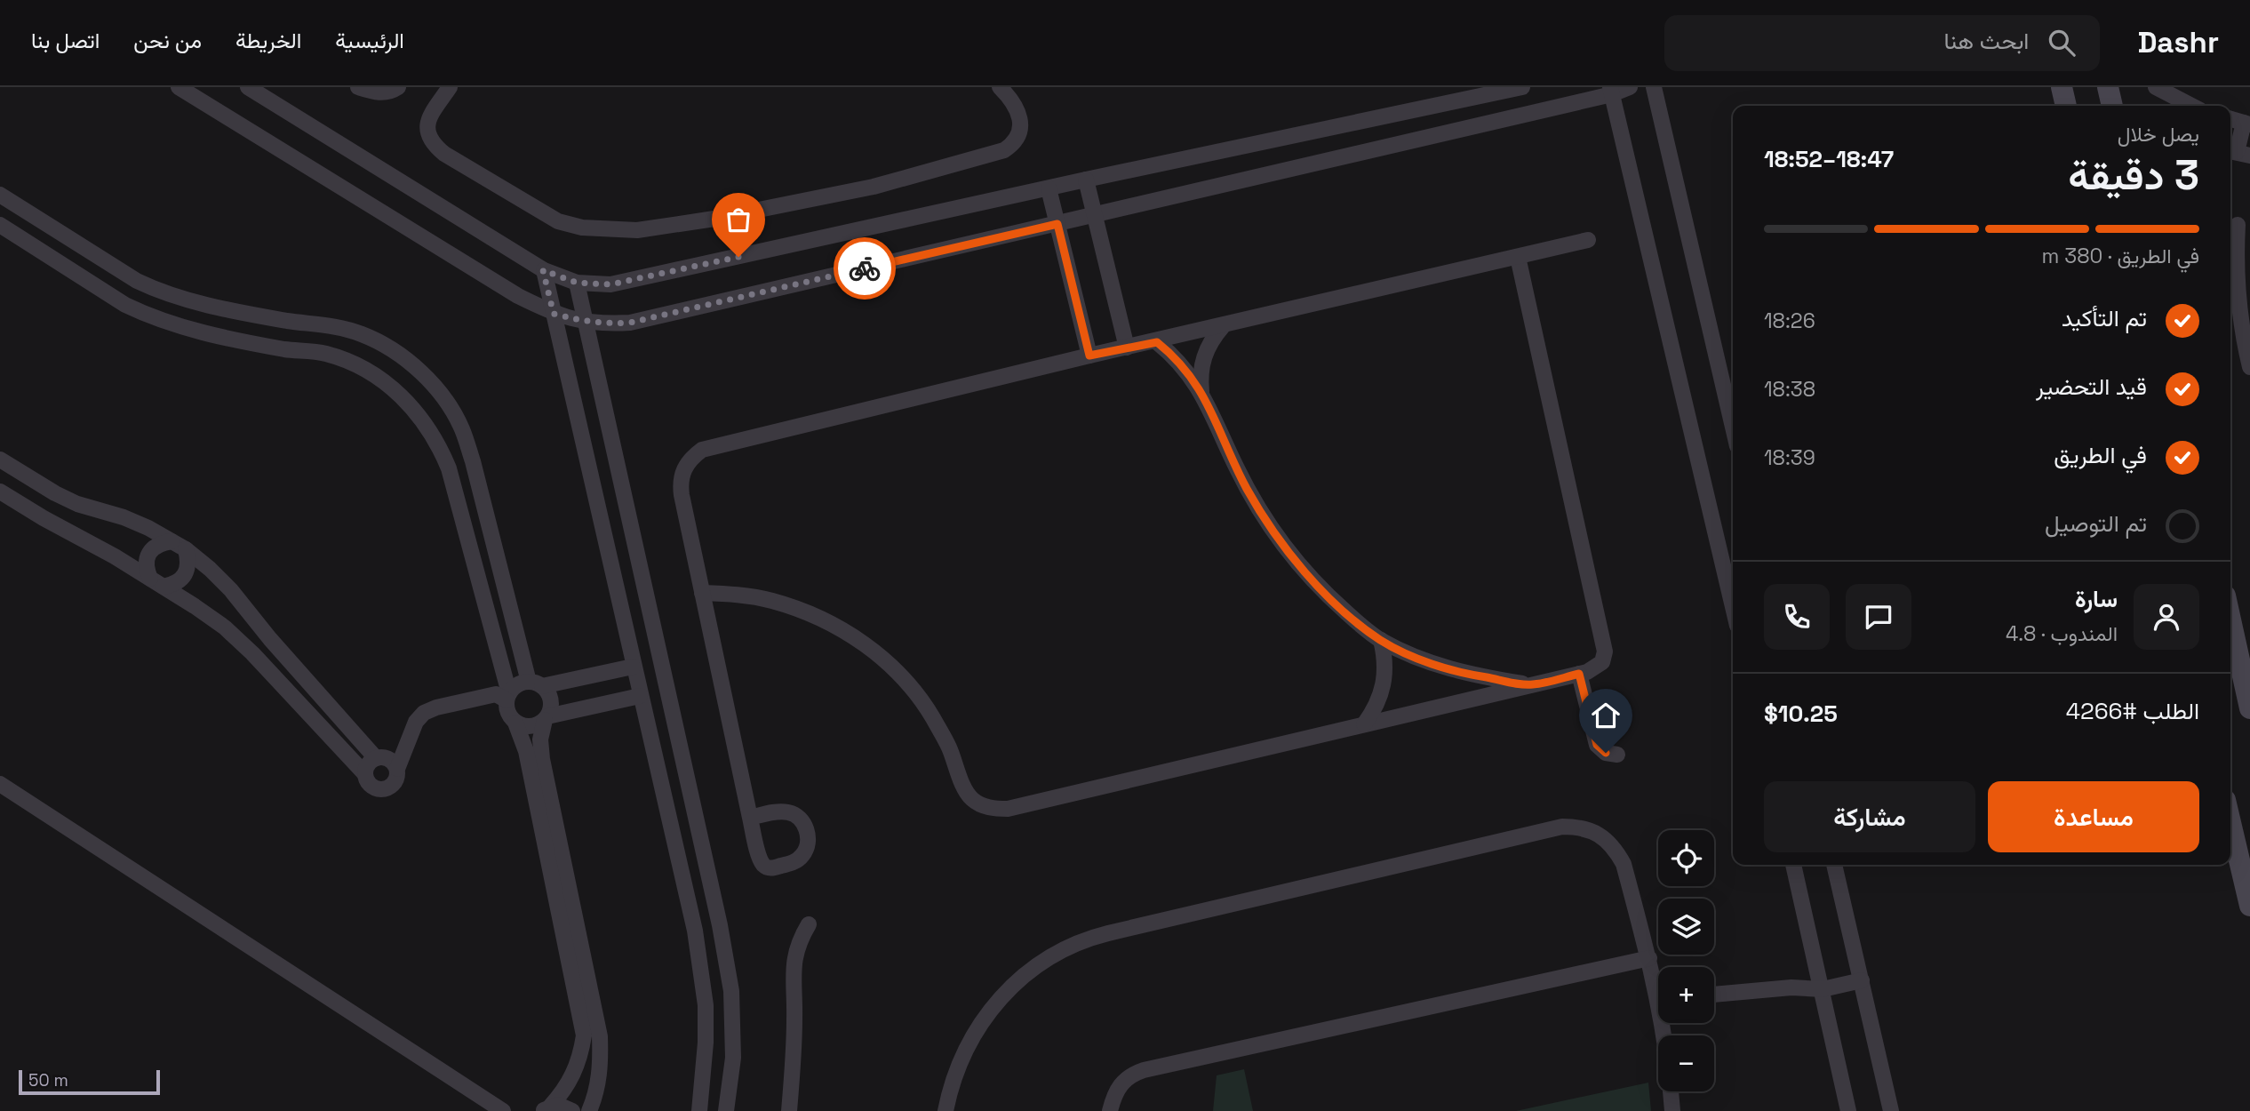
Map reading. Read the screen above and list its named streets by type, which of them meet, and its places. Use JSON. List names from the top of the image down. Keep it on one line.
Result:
{"scale_bar":"50 m","page":{"header":"Dashr","search":"ابحث هنا","nav":["الرئيسية","الخريطة","من نحن","اتصل بنا"],"heading":["3 دقيقة","يصل خلال","18:47–18:52"],"panel":["سارة","المندوب · 4.8","الطلب #4266","$10.25"],"bar":"في الطريق · 380 m","list":[["تم التأكيد","18:26"],["قيد التحضير","18:38"],["في الطريق","18:39"],"تم التوصيل"],"buttons":["مساعدة","مشاركة"],"map_buttons":["+","−"],"scale":"50 m"}}
